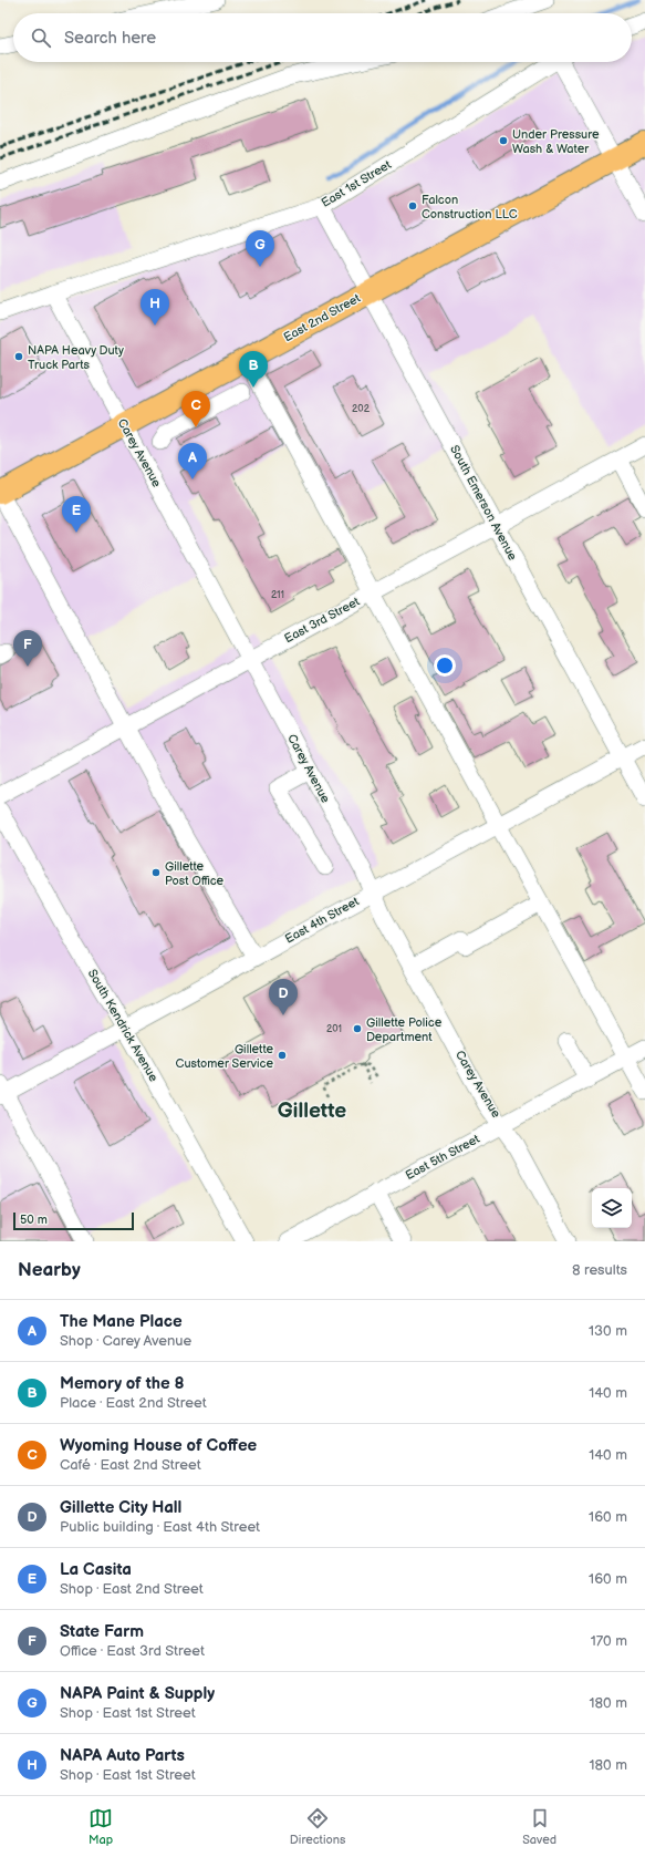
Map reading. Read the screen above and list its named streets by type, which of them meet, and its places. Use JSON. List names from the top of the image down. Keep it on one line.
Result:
{"streets":{"main road":["East 2nd Street"],"street":["East 1st Street","Carey Avenue","South Emerson Avenue","East 3rd Street","East 4th Street","South Kendrick Avenue","East 5th Street"]},"crossings":[["East 1st Street","Carey Avenue"],["East 1st Street","South Emerson Avenue"],["East 2nd Street","Carey Avenue"],["East 2nd Street","South Emerson Avenue"],["Carey Avenue","East 3rd Street"],["Carey Avenue","East 4th Street"],["Carey Avenue","East 5th Street"],["South Emerson Avenue","East 3rd Street"],["South Emerson Avenue","East 4th Street"],["East 4th Street","South Kendrick Avenue"]],"districts":["Gillette"],"places":["Under Pressure Wash & Water","Falcon Construction LLC","NAPA Heavy Duty Truck Parts","Gillette Post Office","Gillette Police Department","Gillette Customer Service"],"house_numbers":["202","211","201"],"scale_bar":"50 m","page":{"search":"Search here","pins":["G","H","B","C","A","E","F","D"],"scale":"50 m","heading":["Nearby","8 results"],"list":[{"mark":"A","name":"The Mane Place","note":"Shop · Carey Avenue","value":"130 m"},{"mark":"B","name":"Memory of the 8","note":"Place · East 2nd Street","value":"140 m"},{"mark":"C","name":"Wyoming House of Coffee","note":"Café · East 2nd Street","value":"140 m"},{"mark":"D","name":"Gillette City Hall","note":"Public building · East 4th Street","value":"160 m"},{"mark":"E","name":"La Casita","note":"Shop · East 2nd Street","value":"160 m"},{"mark":"F","name":"State Farm","note":"Office · East 3rd Street","value":"170 m"},{"mark":"G","name":"NAPA Paint & Supply","note":"Shop · East 1st Street","value":"180 m"},{"mark":"H","name":"NAPA Auto Parts","note":"Shop · East 1st Street","value":"180 m"}],"nav":["Map","Directions","Saved"]}}
